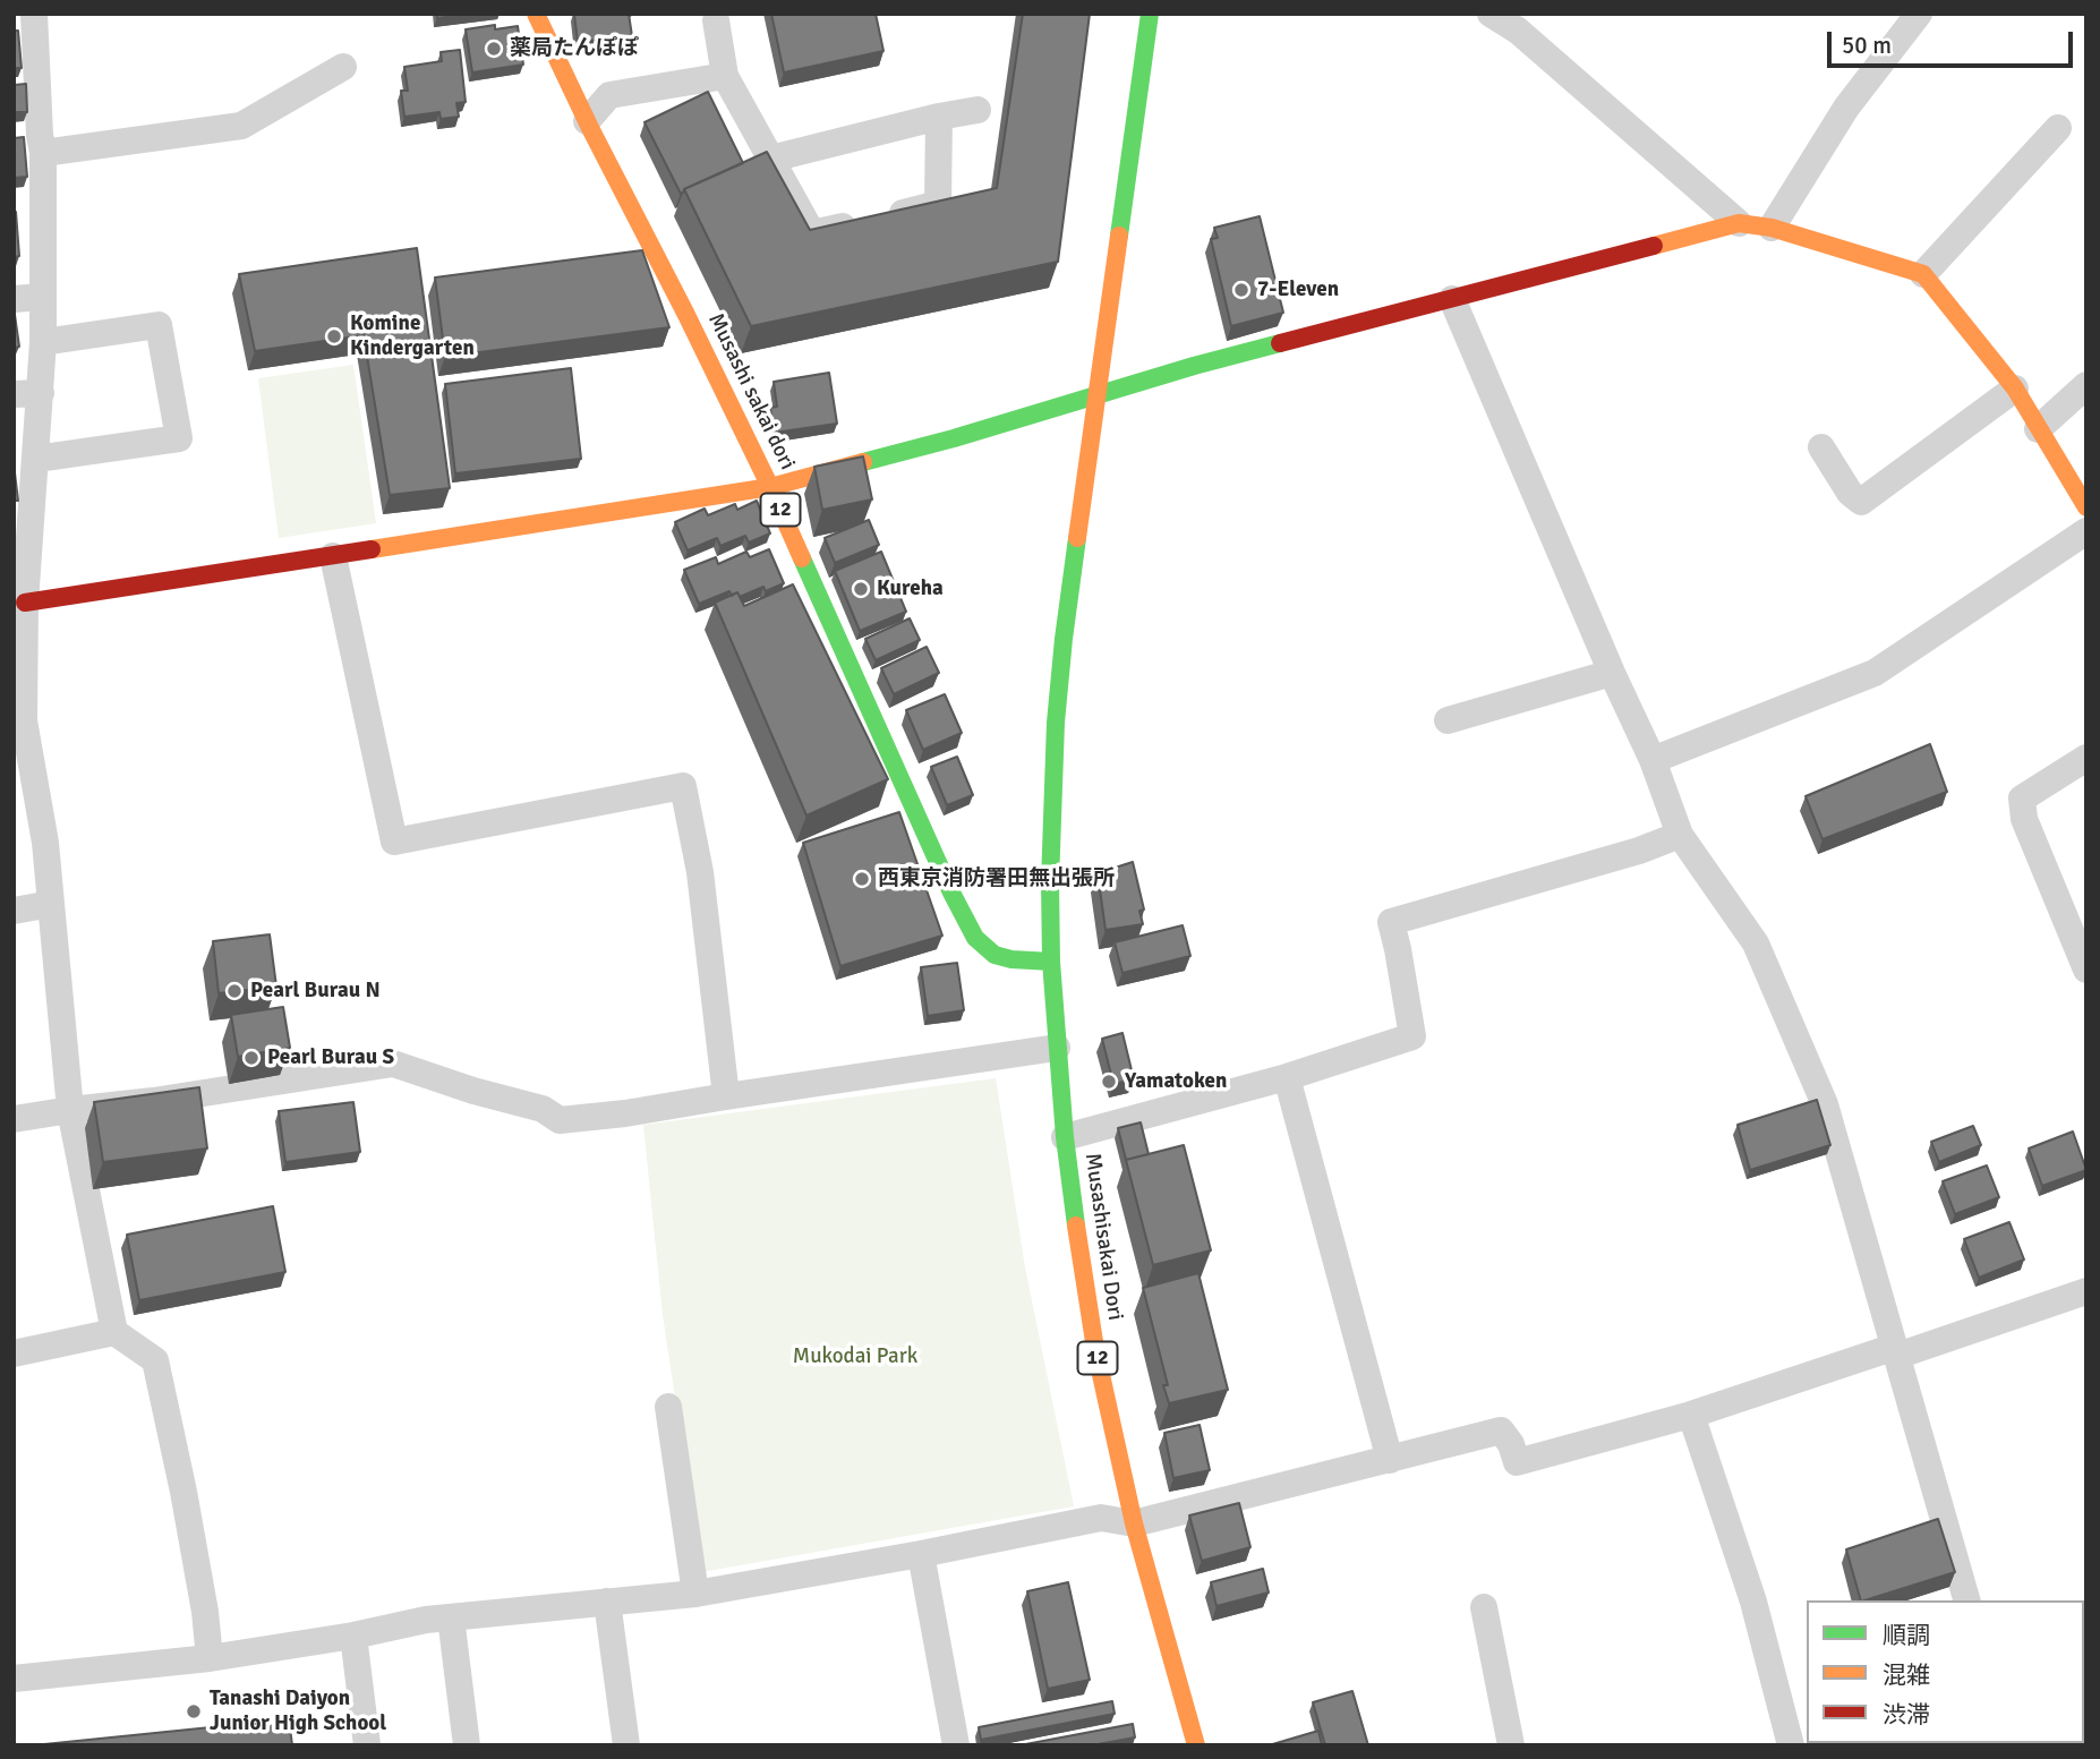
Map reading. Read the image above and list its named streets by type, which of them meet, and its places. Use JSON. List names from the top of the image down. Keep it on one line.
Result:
{"streets":{"street":["Musashi sakai dori","12","Musashisakai Dori"]},"crossings":[["Musashi sakai dori","Musashisakai Dori"]],"parks":["Mukodai Park"],"places":["薬局たんぽぽ","7-Eleven","Komine Kindergarten","Kureha","西東京消防署田無出張所","Pearl Burau N","Pearl Burau S","Yamatoken","Tanashi Daiyon Junior High School"],"legend":["順調","混雑","渋滞"],"scale_bar":"50 m"}
